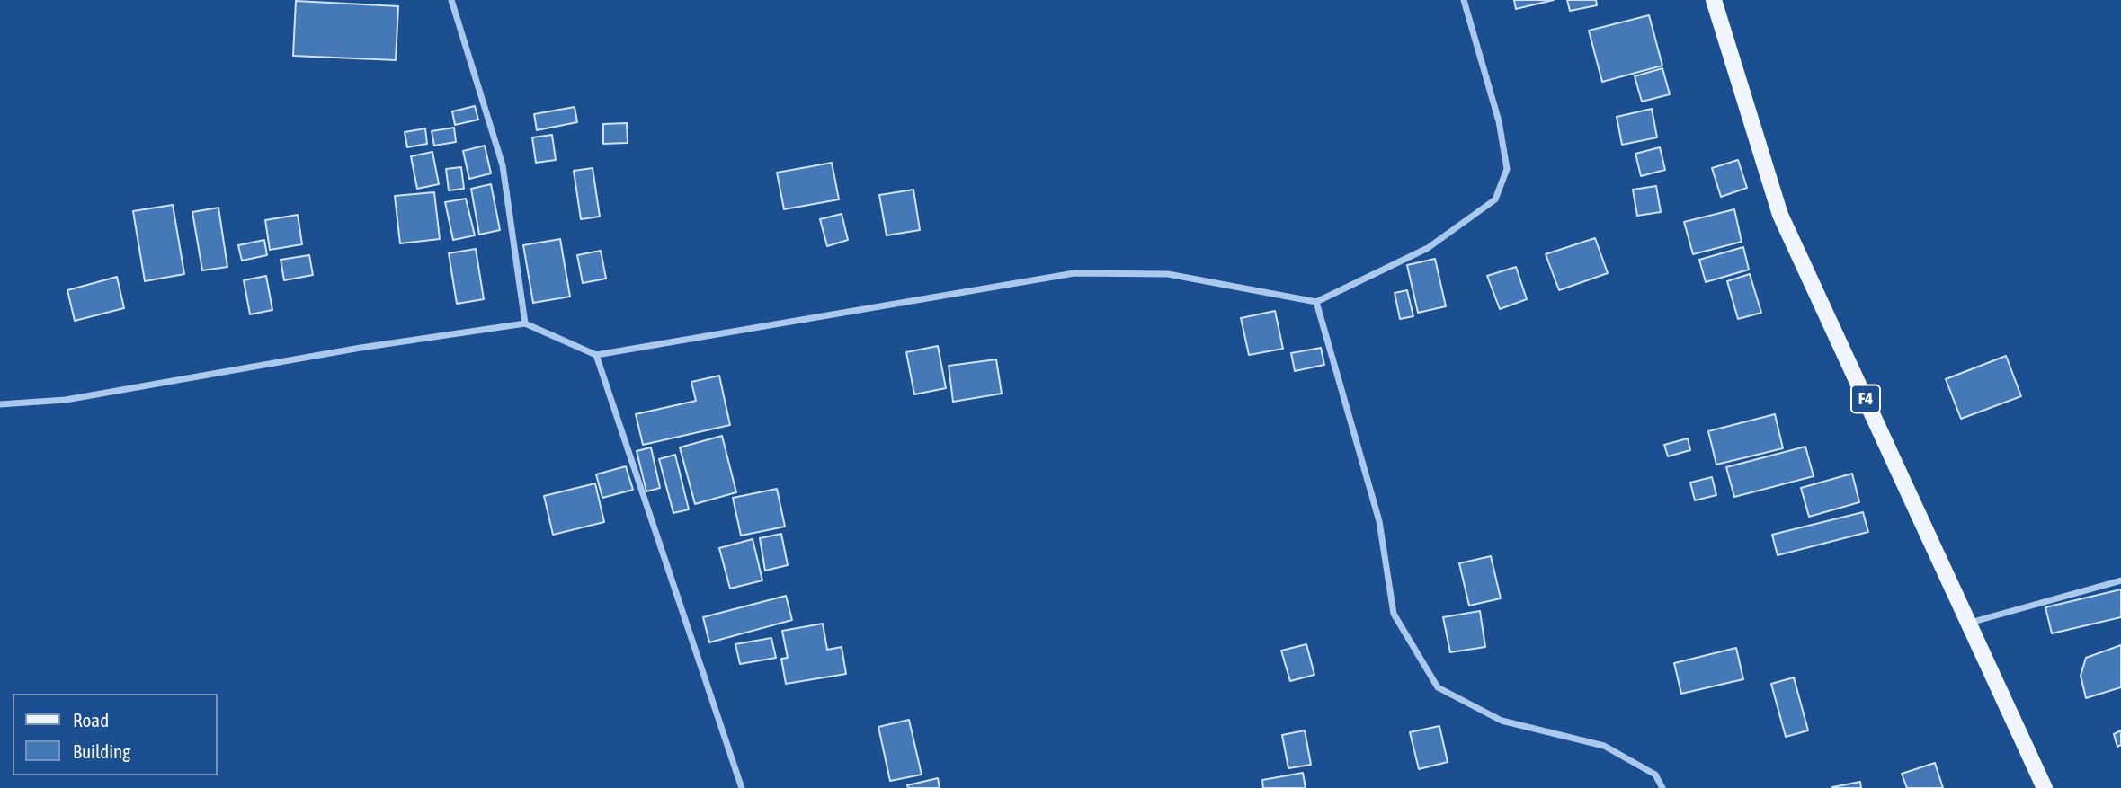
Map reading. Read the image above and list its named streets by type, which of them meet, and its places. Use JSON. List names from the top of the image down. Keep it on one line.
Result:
{"streets":{"main road":["F4"]},"legend":["Road","Building"]}
